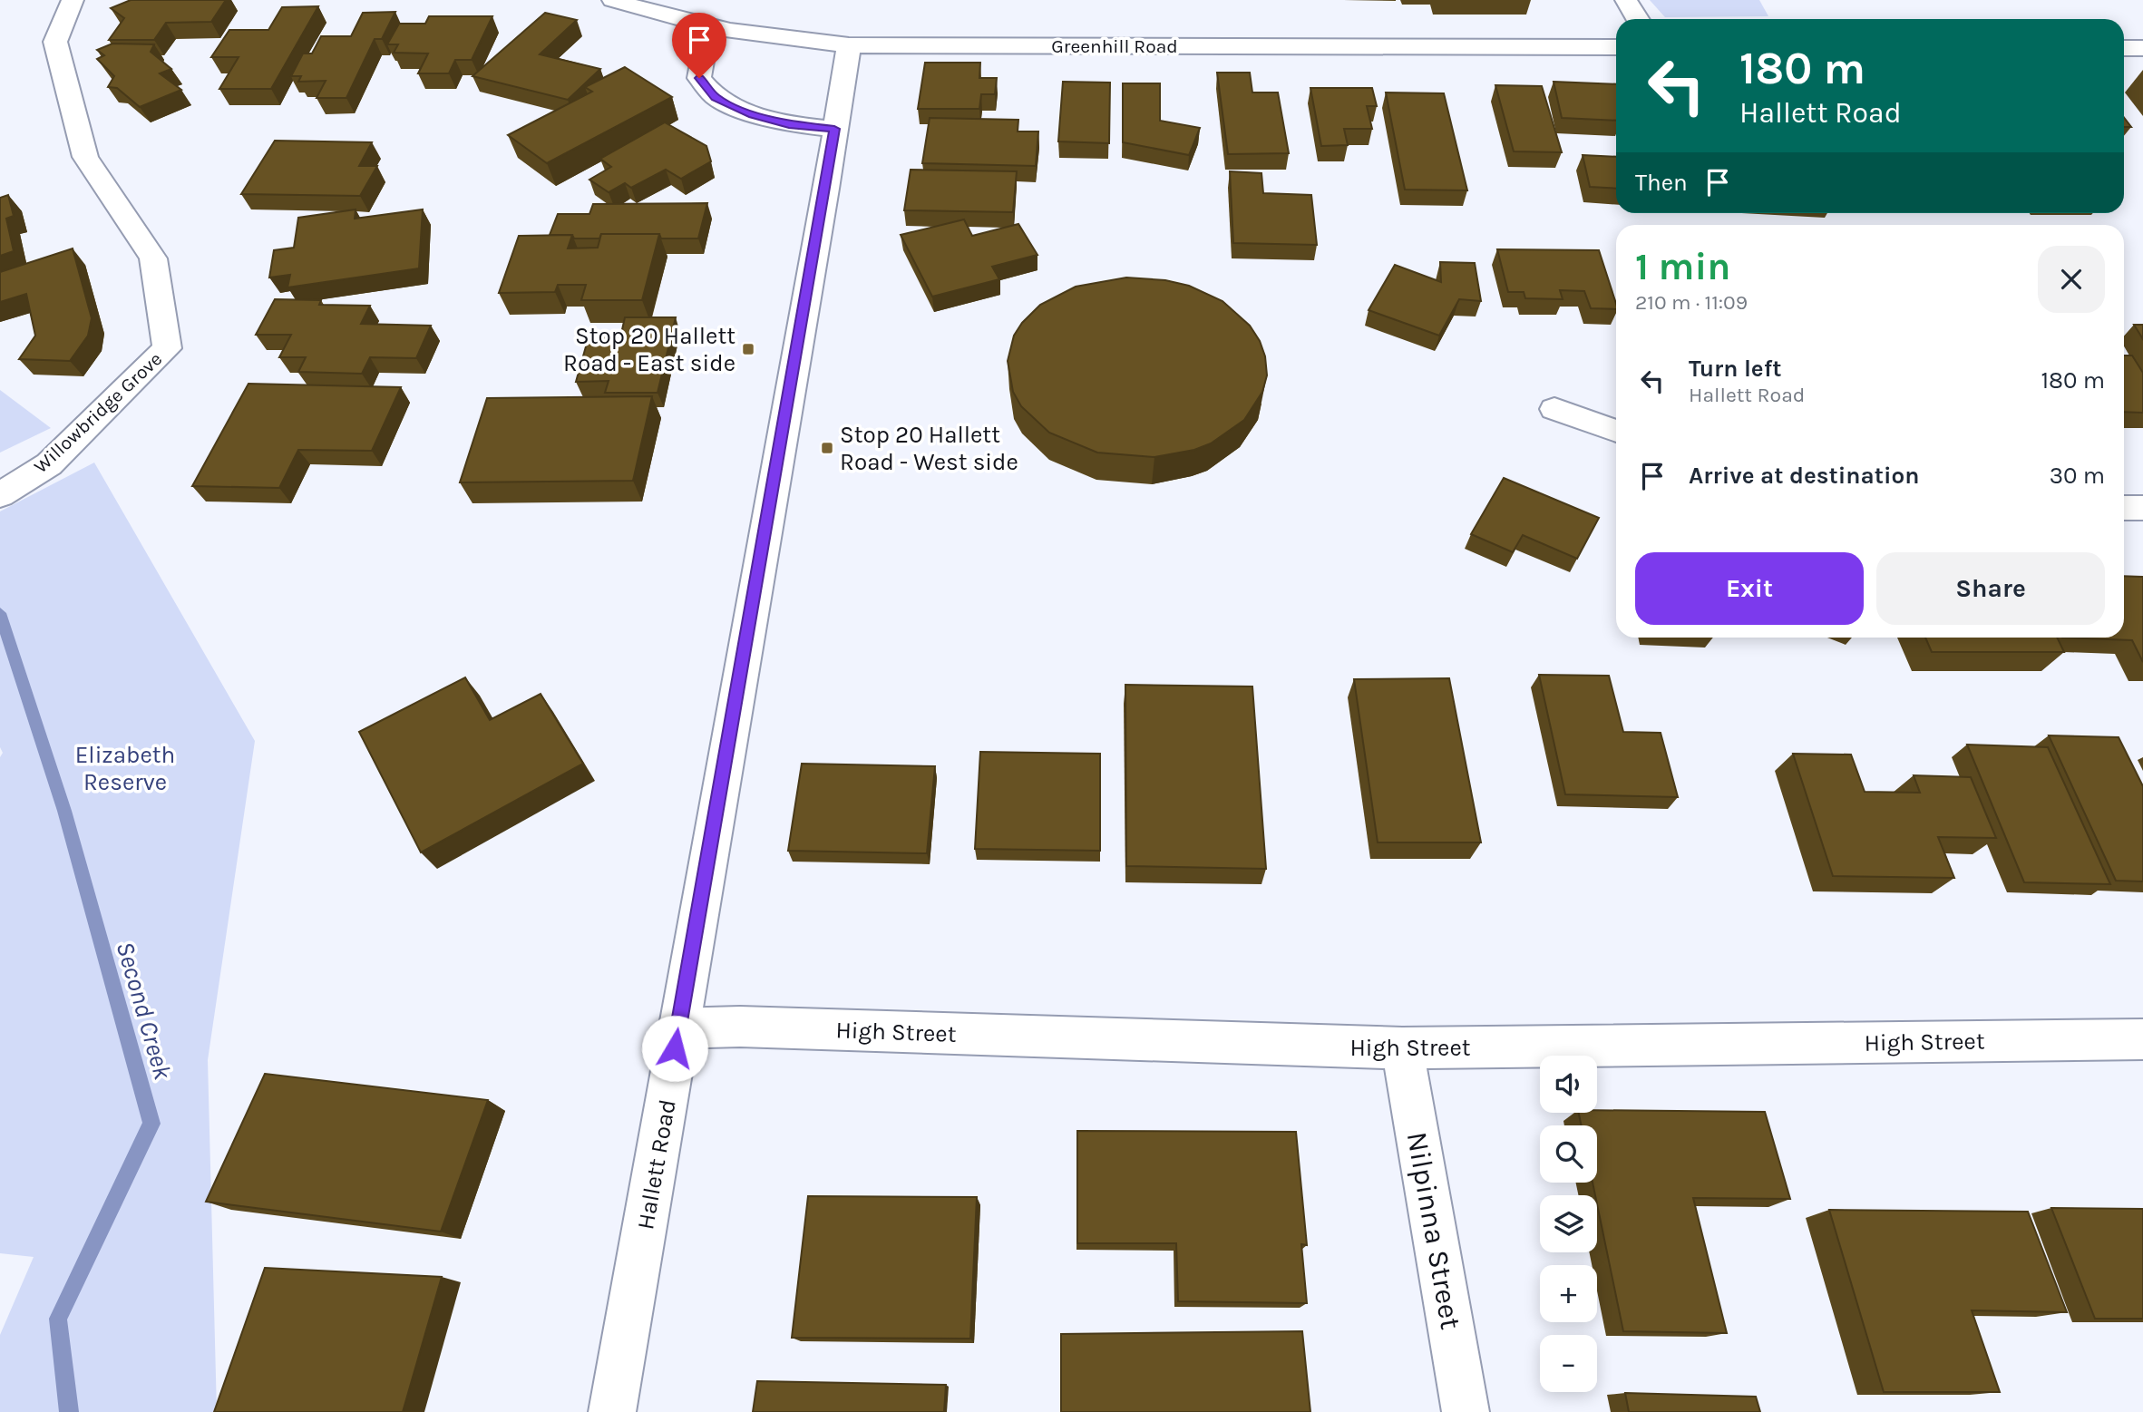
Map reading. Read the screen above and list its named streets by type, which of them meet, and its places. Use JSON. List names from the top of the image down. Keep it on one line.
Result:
{"streets":{"main road":["Greenhill Road","Willowbridge Grove","High Street","Hallett Road","Nilpinna Street"]},"crossings":[["Greenhill Road","Hallett Road"],["High Street","Hallett Road"],["High Street","Nilpinna Street"]],"water":["Second Creek"],"parks":["Elizabeth Reserve"],"places":{"transit":["Stop 20 Hallett Road - East side","Stop 20 Hallett Road - West side"]},"page":{"turn":["180 m","Hallett Road"],"then":"Then","heading":["1 min","210 m · 11:09"],"list":[{"name":"Turn left","note":"Hallett Road","value":"180 m"},{"name":"Arrive at destination","value":"30 m"}],"buttons":["Exit","Share"],"map_buttons":["+","−"]}}
